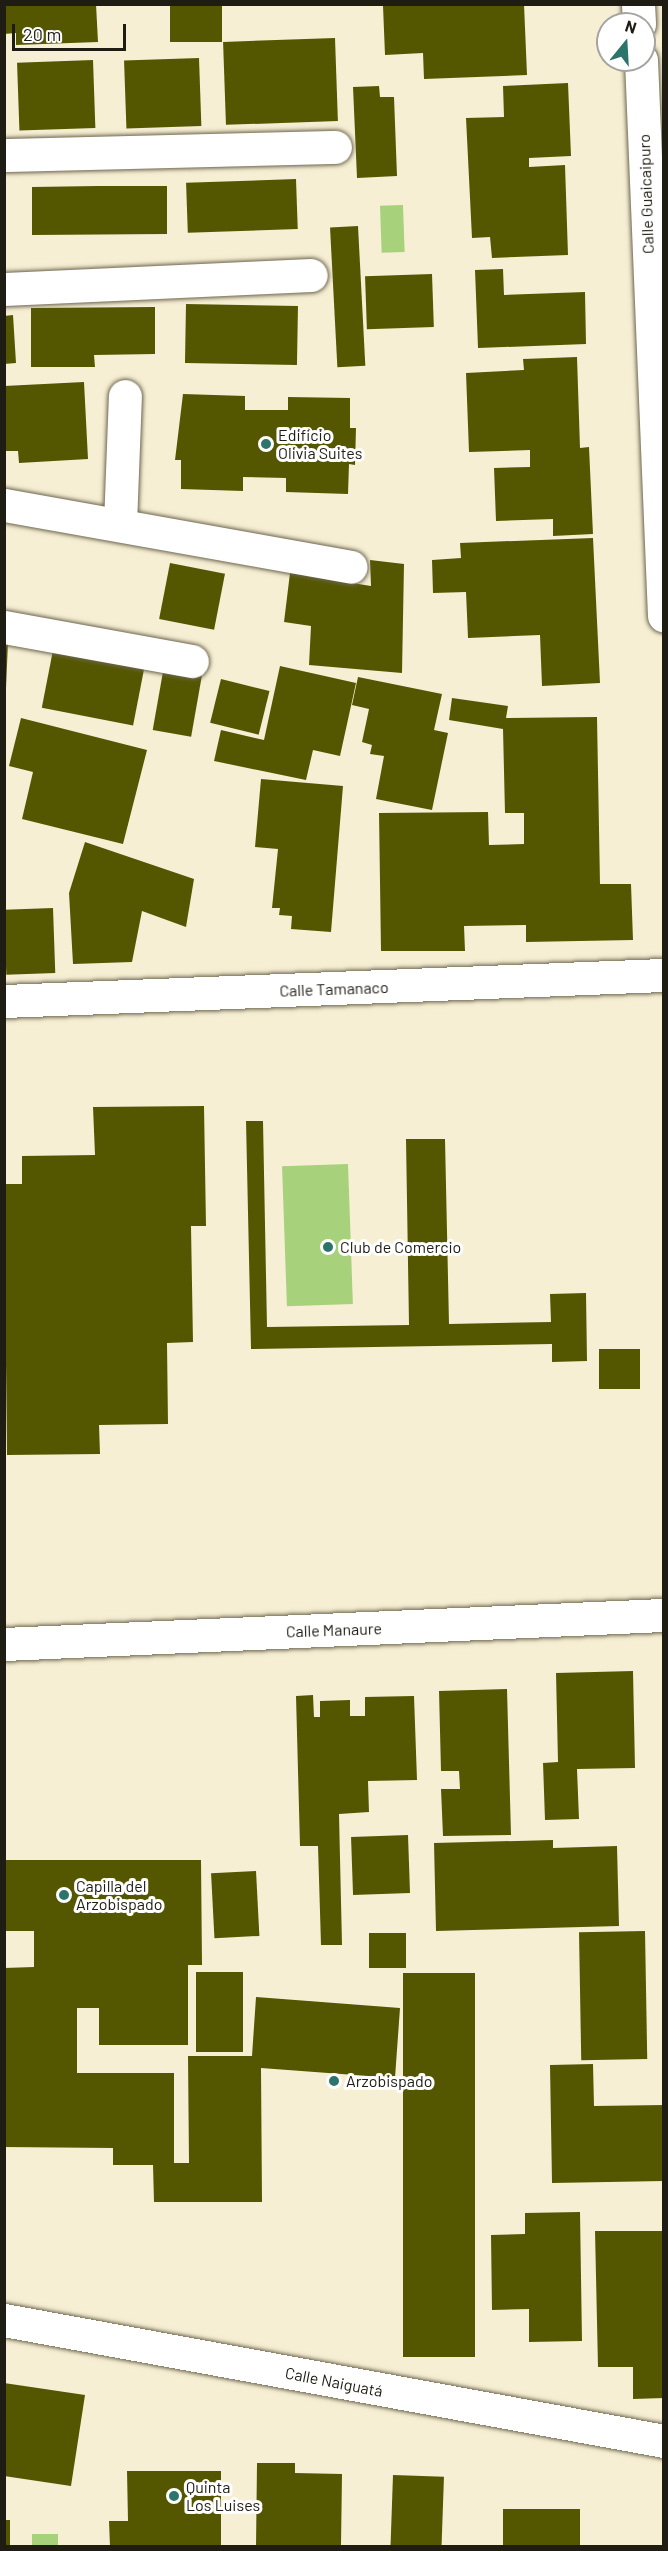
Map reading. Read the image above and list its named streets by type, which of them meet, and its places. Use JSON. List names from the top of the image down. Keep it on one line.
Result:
{"streets":{"street":["Calle Guaicaipuro","Calle Tamanaco","Calle Manaure","Calle Naiguatá"]},"places":["Edificio Olivia Suites","Club de Comercio","Capilla del Arzobispado","Arzobispado","Quinta Los Luises"],"scale_bar":"20 m","north":"top"}
